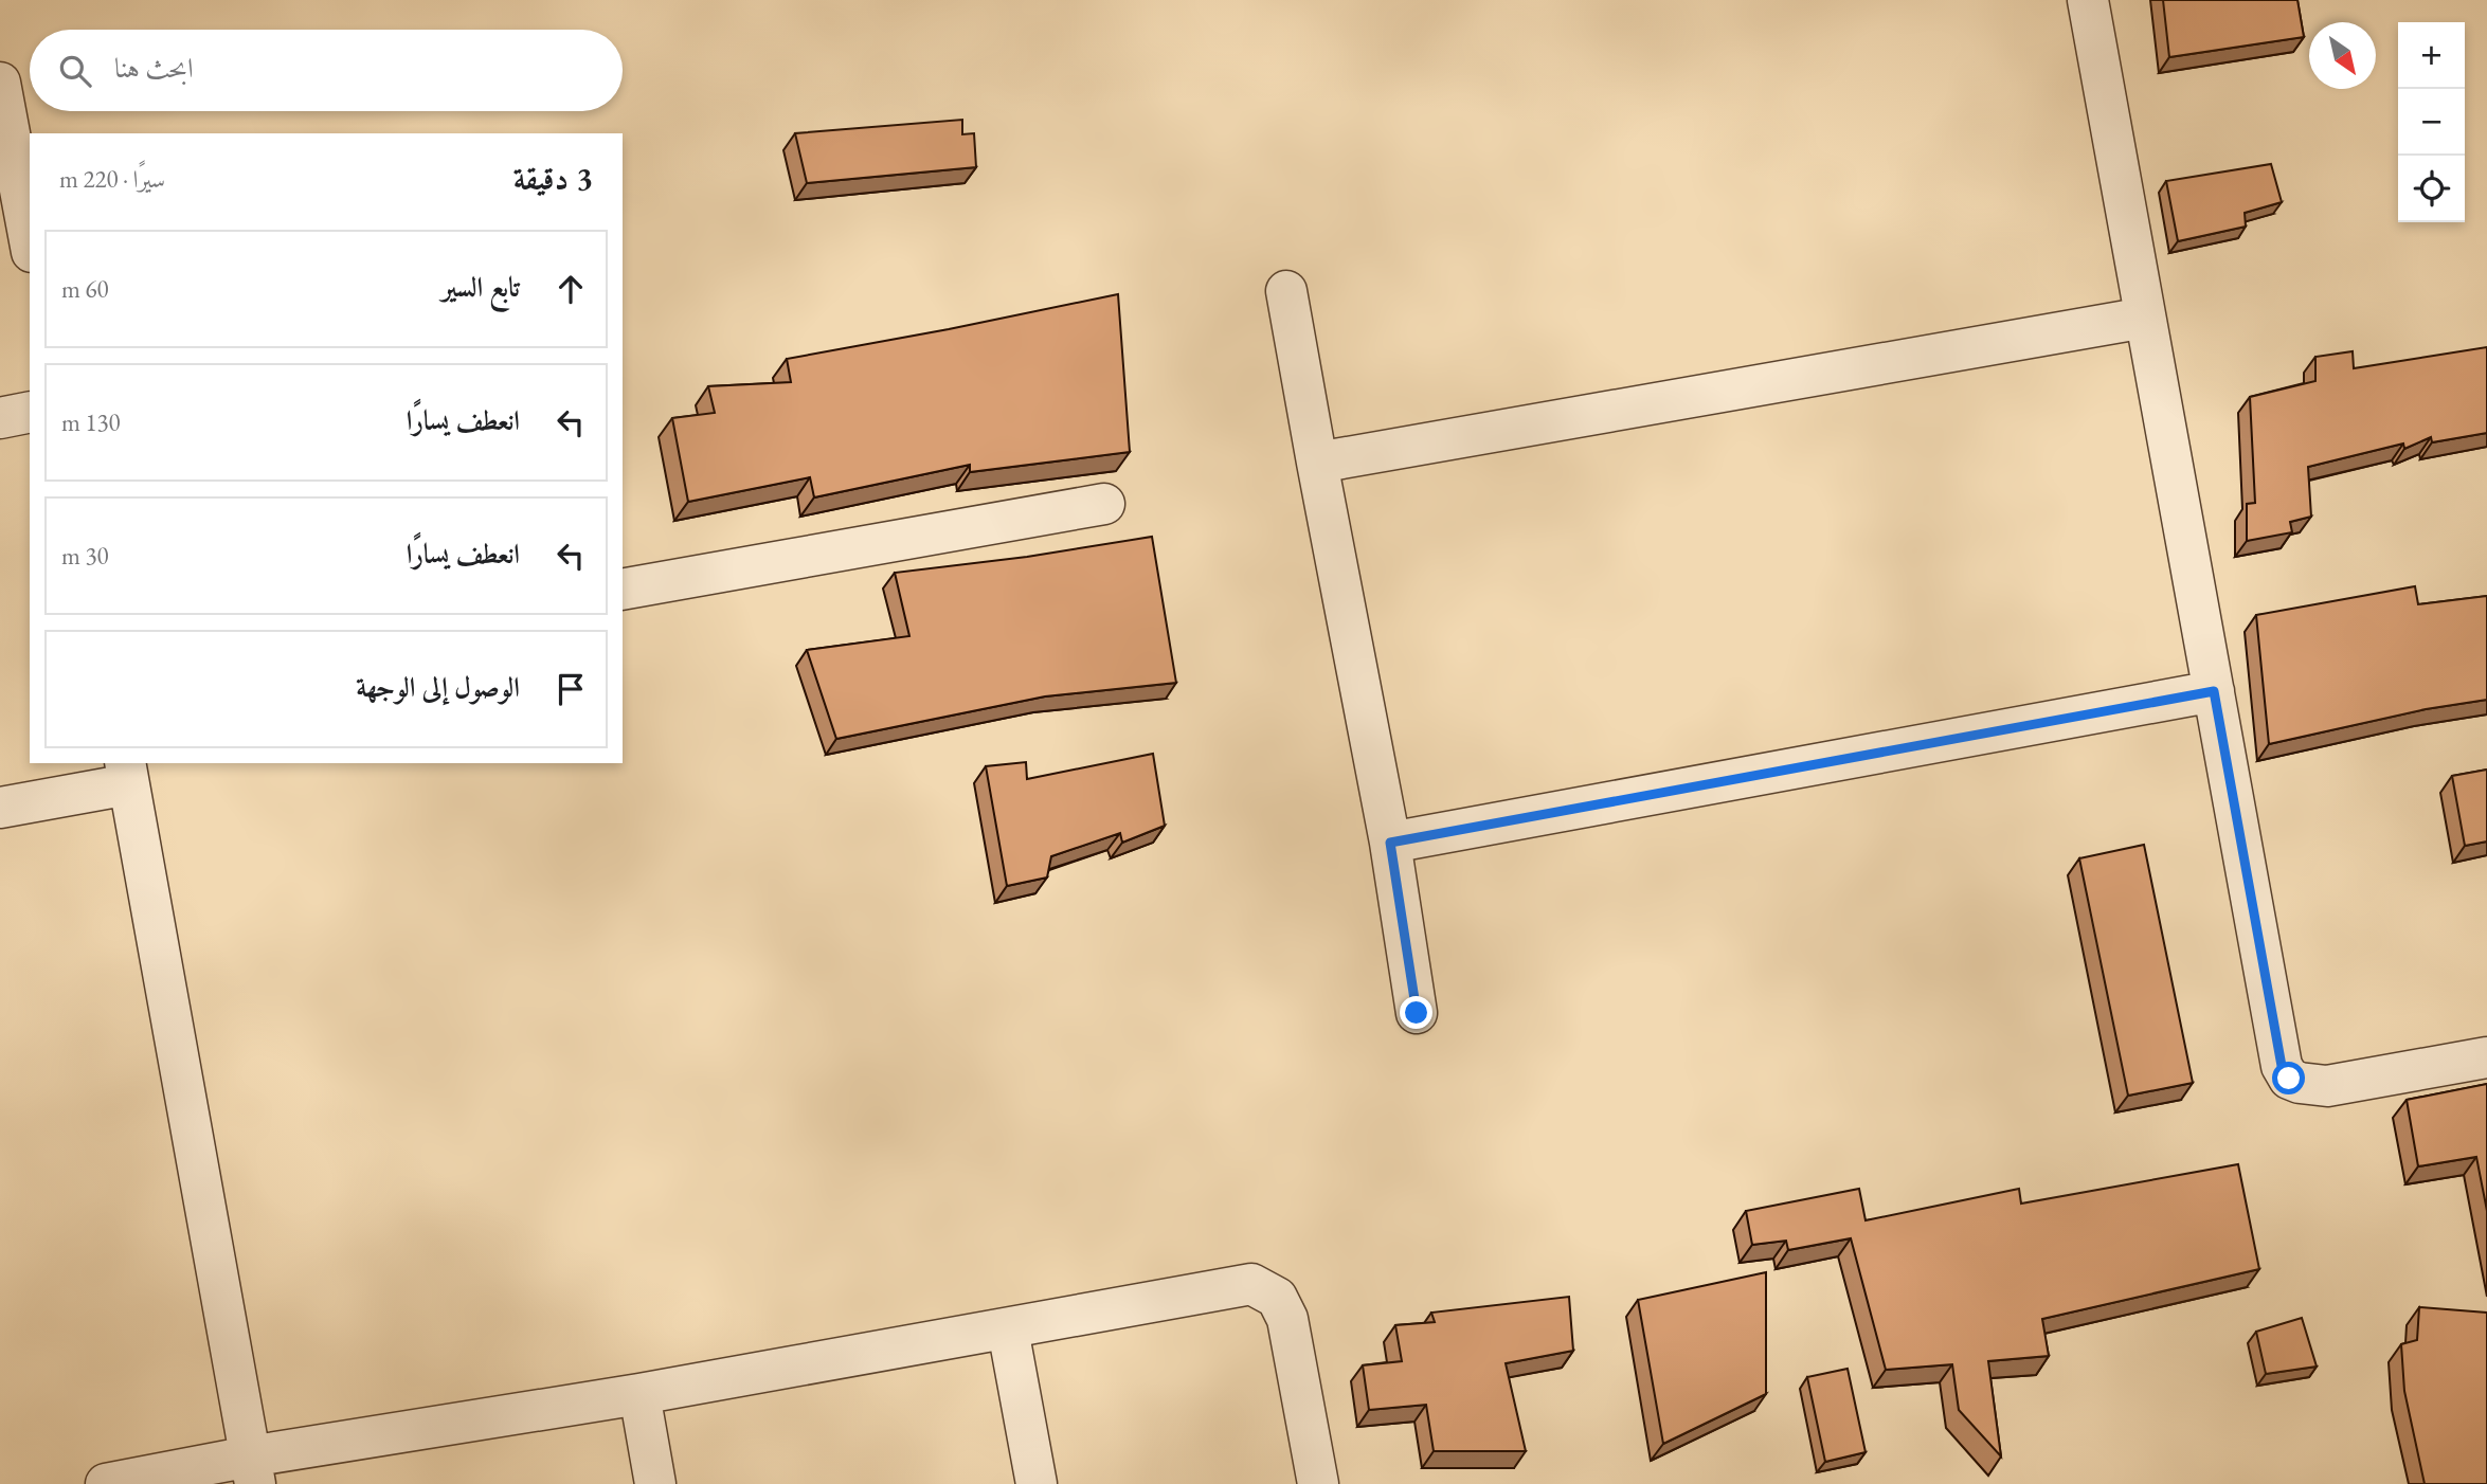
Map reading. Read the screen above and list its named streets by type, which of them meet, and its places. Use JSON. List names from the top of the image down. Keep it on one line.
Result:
{"north":"bottom right","page":{"map_buttons":["+","−"],"search":"ابحث هنا","heading":["3 دقيقة","سيرًا · 220 m"],"list":[["تابع السير","60 m"],["انعطف يسارًا","130 m"],["انعطف يسارًا","30 m"],"الوصول إلى الوجهة"]}}
